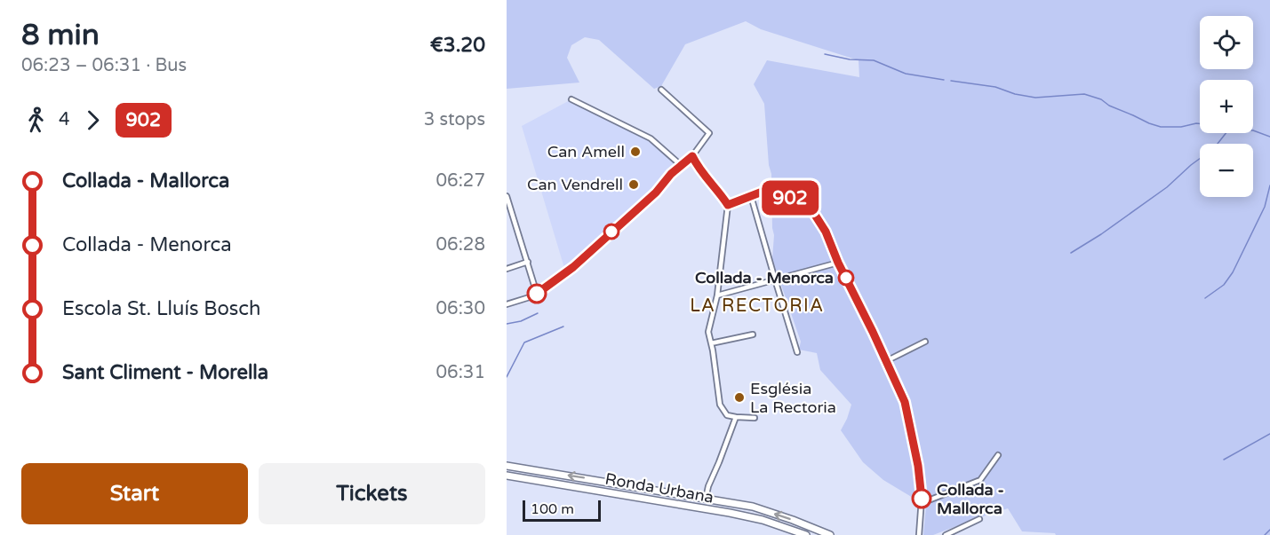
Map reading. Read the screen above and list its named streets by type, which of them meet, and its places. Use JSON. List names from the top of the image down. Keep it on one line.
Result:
{"streets":{"street":["Ronda Urbana"]},"districts":["LA RECTORIA"],"places":["Can Amell","Can Vendrell","Collada - Menorca","Església La Rectoria","Collada - Mallorca"],"lines":["bus line 902"],"scale_bar":"100 m","page":{"heading":["8 min","06:23 – 06:31 · Bus","€3.20"],"on_map":"902","map_buttons":["+","−"],"legs":["4","902","3 stops"],"list":[{"name":"Collada - Mallorca","value":"06:27"},{"name":"Collada - Menorca","value":"06:28"},{"name":"Escola St. Lluís Bosch","value":"06:30"},{"name":"Sant Climent - Morella","value":"06:31"}],"buttons":["Start","Tickets"],"scale":"100 m"}}
